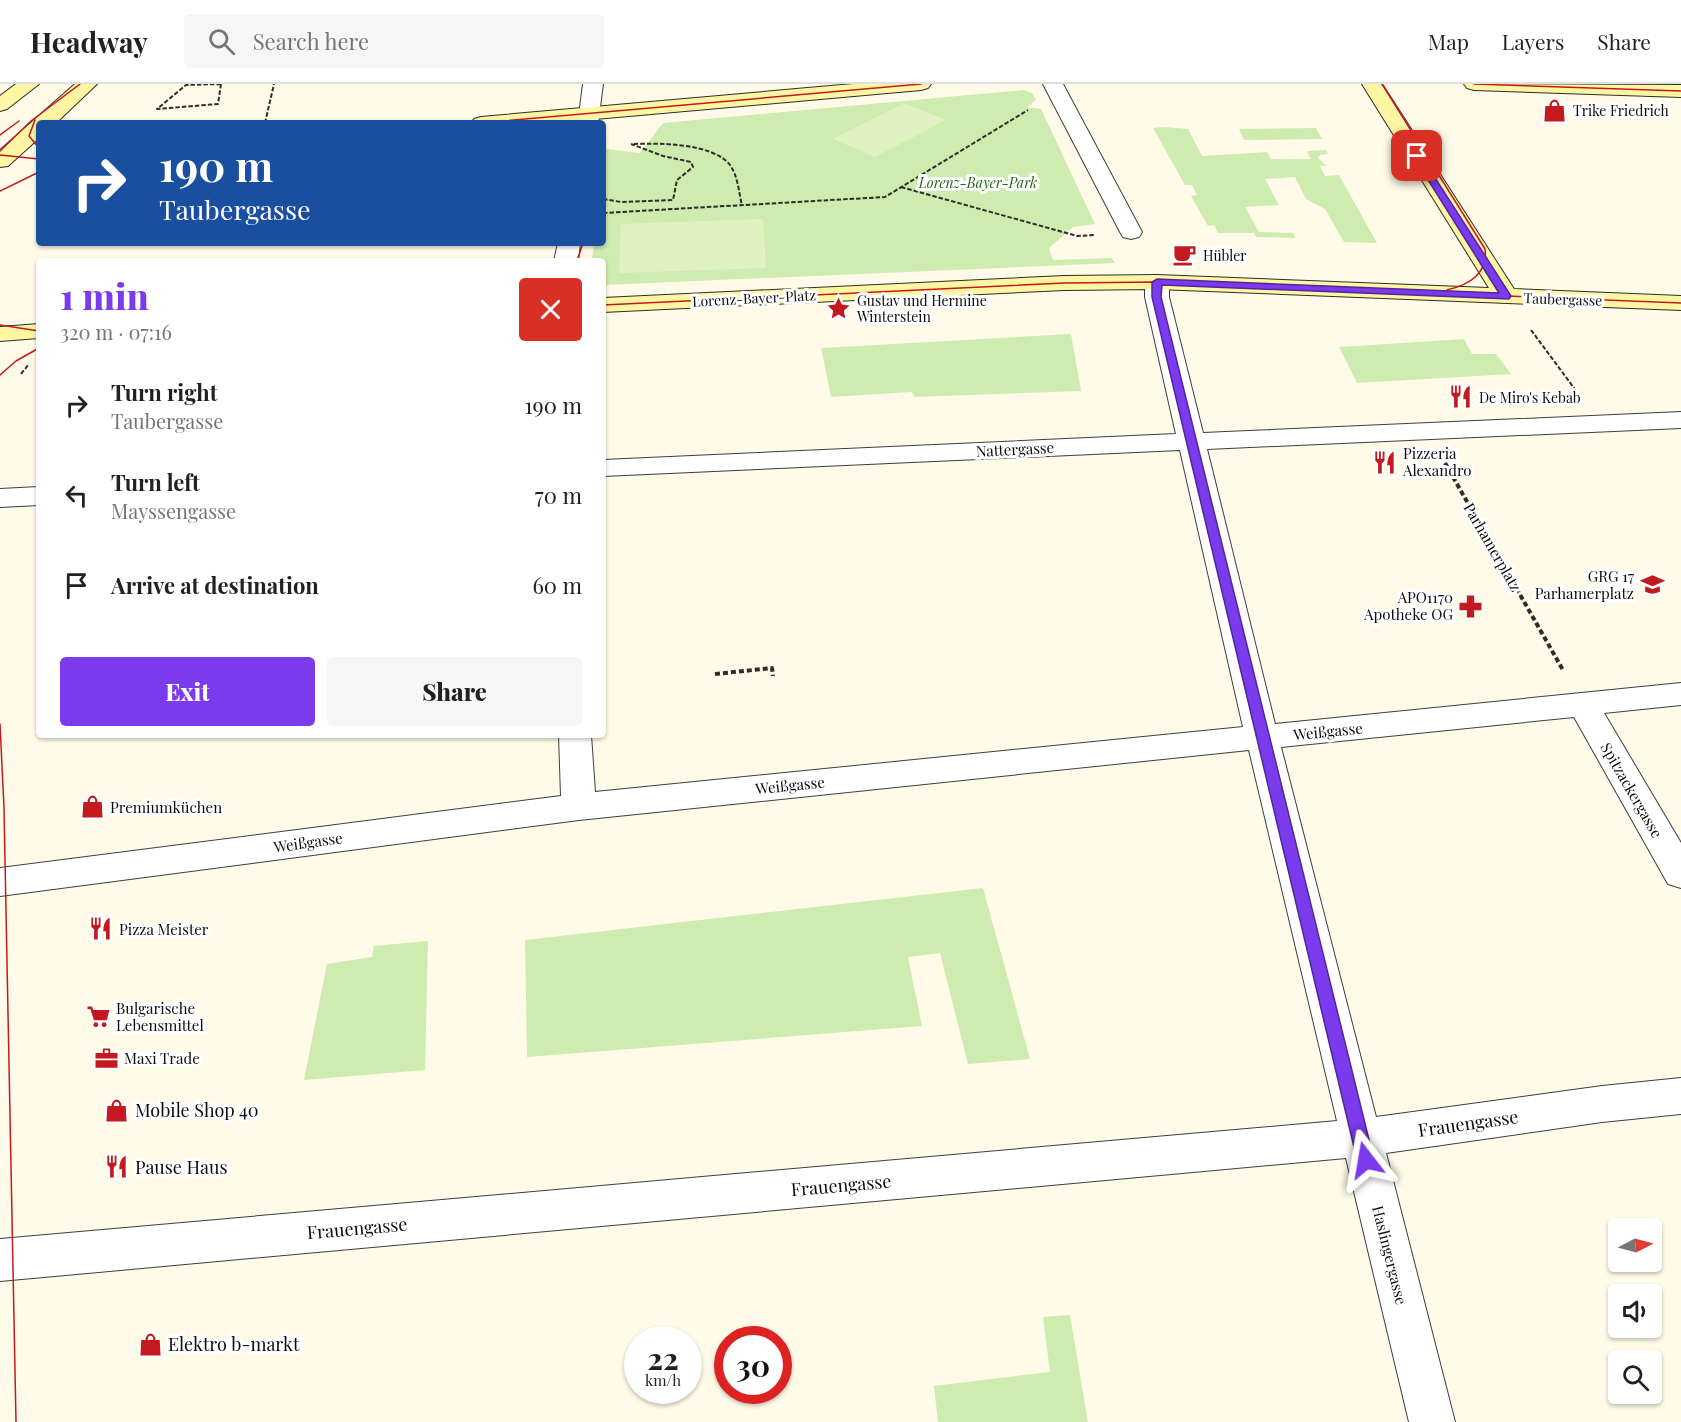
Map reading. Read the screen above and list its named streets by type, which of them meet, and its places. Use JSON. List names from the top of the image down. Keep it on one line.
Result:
{"streets":{"street":["Lorenz-Bayer-Platz","Taubergasse","Nattergasse","Weißgasse","Spitzackergasse","Frauengasse","Haslingergasse"],"path":["Parhamerplatz"]},"crossings":[["Lorenz-Bayer-Platz","Taubergasse"],["Lorenz-Bayer-Platz","Haslingergasse"],["Taubergasse","Haslingergasse"],["Nattergasse","Parhamerplatz"],["Nattergasse","Haslingergasse"],["Parhamerplatz","Weißgasse"],["Parhamerplatz","Spitzackergasse"],["Weißgasse","Spitzackergasse"],["Weißgasse","Haslingergasse"],["Frauengasse","Haslingergasse"]],"parks":["Lorenz-Bayer-Park"],"places":{"shop":["Trike Friedrich","Premiumküchen","Mobile Shop 40","Elektro b-markt"],"cafe":["Hübler"],"place":["Gustav und Hermine Winterstein"],"restaurant":["De Miro's Kebab","Pizzeria Alexandro","Pizza Meister","Pause Haus"],"school or university":["GRG 17 Parhamerplatz"],"pharmacy":["APO1170 Apotheke OG"],"supermarket":["Bulgarische Lebensmittel"],"office":["Maxi Trade"]},"north":"right","page":{"header":"Headway","search":"Search here","nav":["Map","Layers","Share"],"turn":["190 m","Taubergasse"],"heading":["1 min","320 m · 07:16"],"list":[{"name":"Turn right","note":"Taubergasse","value":"190 m"},{"name":"Turn left","note":"Mayssengasse","value":"70 m"},{"name":"Arrive at destination","value":"60 m"}],"buttons":["Exit","Share"],"speed":"22 km/h","limit":"30"}}
